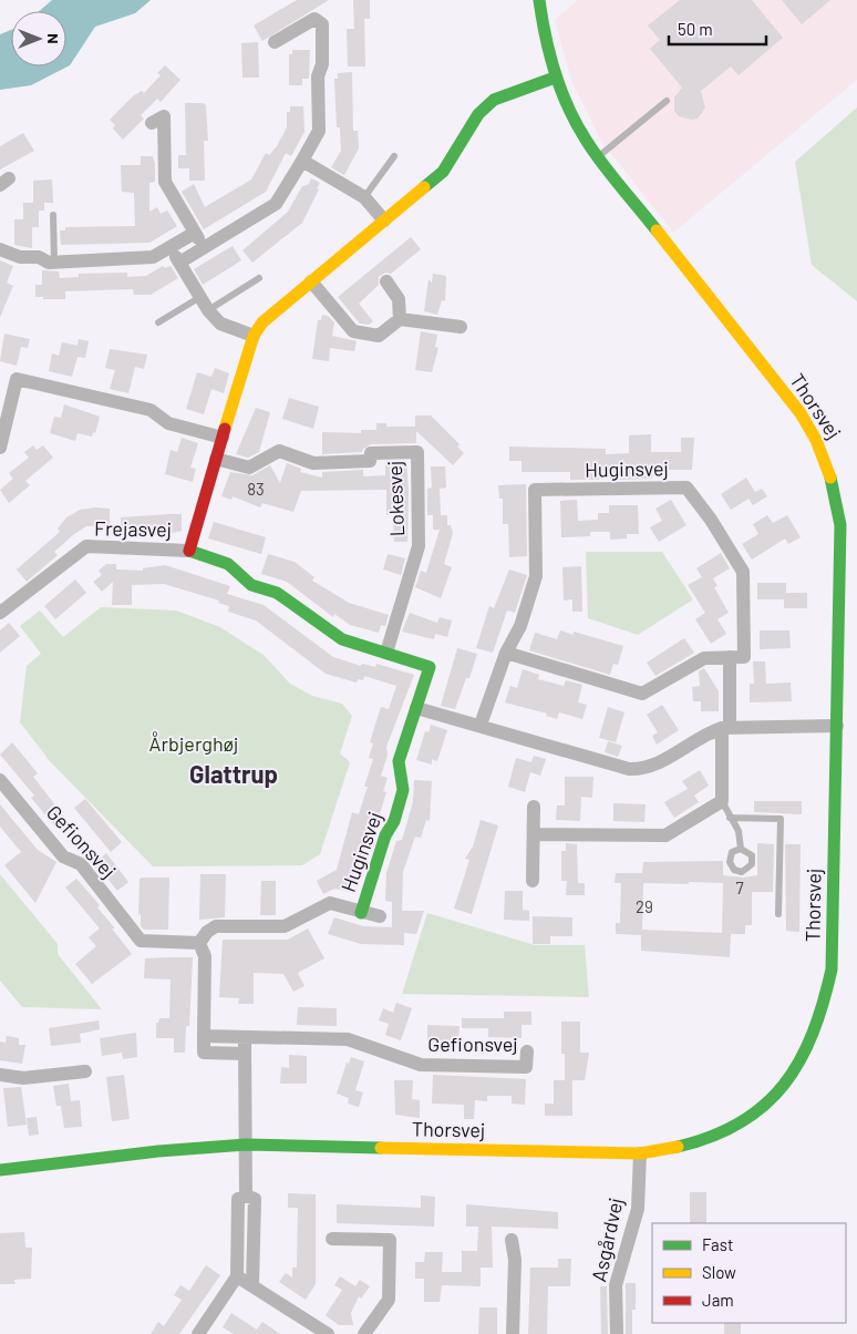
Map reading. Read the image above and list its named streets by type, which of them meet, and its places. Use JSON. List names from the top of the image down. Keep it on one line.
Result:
{"streets":{"street":["Thorsvej","Huginsvej","Lokesvej","Frejasvej","Gefionsvej","Asgårdvej"]},"crossings":[["Thorsvej","Asgårdvej"],["Huginsvej","Lokesvej"],["Huginsvej","Gefionsvej"]],"districts":["Glattrup"],"parks":["Årbjerghøj"],"house_numbers":["83","7","29"],"legend":["Fast","Slow","Jam"],"scale_bar":"50 m","north":"right"}
